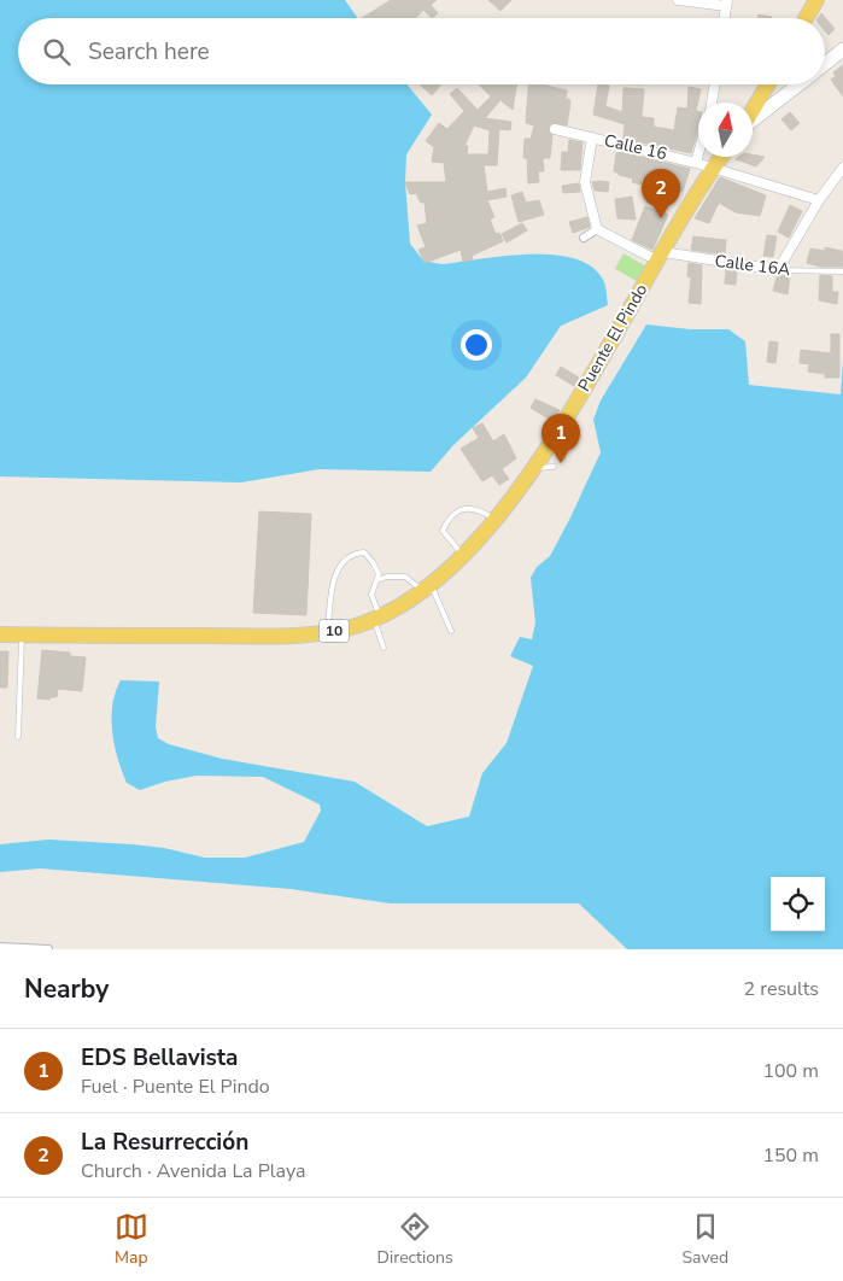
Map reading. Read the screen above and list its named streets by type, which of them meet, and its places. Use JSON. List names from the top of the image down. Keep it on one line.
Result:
{"streets":{"main road":["Puente El Pindo","10"],"street":["Calle 16","Calle 16A"]},"crossings":[["Calle 16","10"],["Calle 16A","Puente El Pindo"],["Calle 16A","10"],["Puente El Pindo","10"]],"north":"top","page":{"search":"Search here","pins":["2","1"],"heading":["Nearby","2 results"],"list":[{"mark":"1","name":"EDS Bellavista","note":"Fuel · Puente El Pindo","value":"100 m"},{"mark":"2","name":"La Resurrección","note":"Church · Avenida La Playa","value":"150 m"}],"nav":["Map","Directions","Saved"]}}
